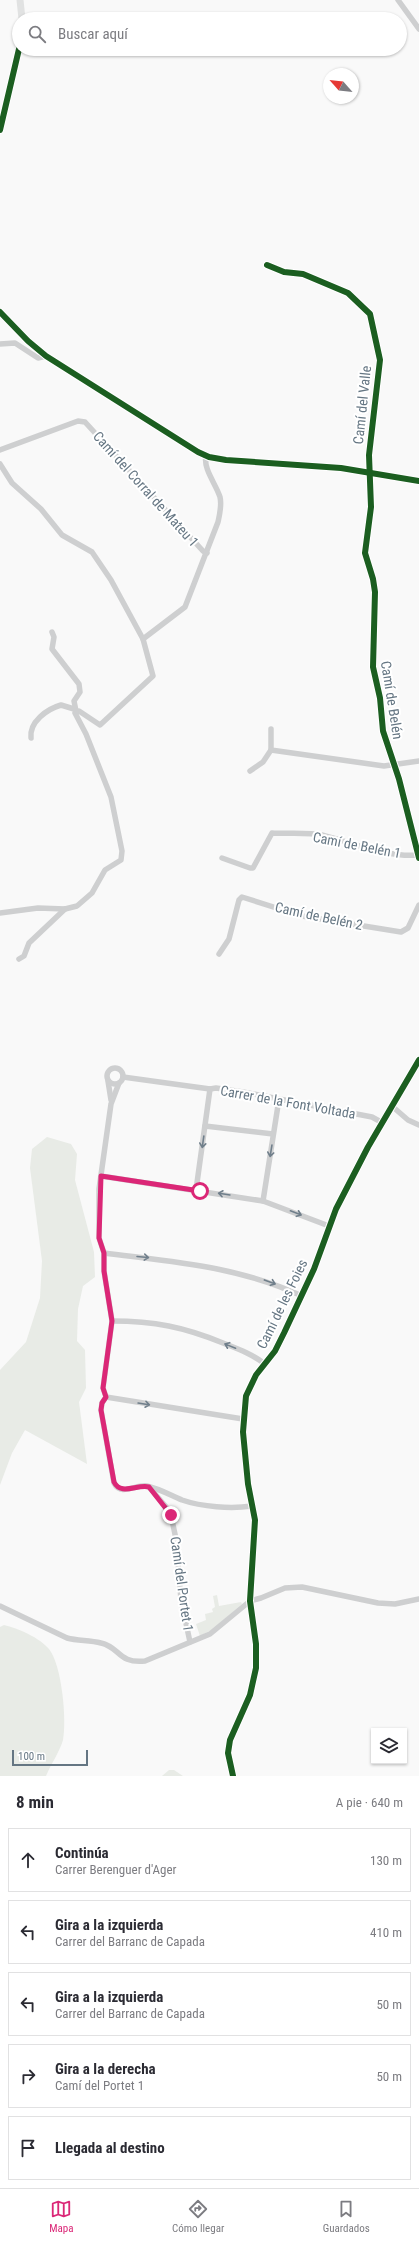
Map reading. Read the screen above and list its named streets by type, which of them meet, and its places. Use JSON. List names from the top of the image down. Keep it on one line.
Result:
{"streets":{"street":["Camí del Valle","Camí del Corral de Mateu 1","Camí de Belén","Camí de Belén 1","Camí de Belén 2","Carrer de la Font Voltada","Camí de les Foies","Camí del Portet 1"]},"crossings":[["Camí del Valle","Camí de Belén"],["Camí de Belén","Camí de Belén 1"],["Carrer de la Font Voltada","Camí de les Foies"]],"scale_bar":"100 m","north":"top left","page":{"search":"Buscar aquí","scale":"100 m","heading":["8 min","A pie · 640 m"],"list":[["Continúa","Carrer Berenguer d'Ager","130 m"],["Gira a la izquierda","Carrer del Barranc de Capada","410 m"],["Gira a la izquierda","Carrer del Barranc de Capada","50 m"],["Gira a la derecha","Camí del Portet 1","50 m"],"Llegada al destino"],"nav":["Mapa","Cómo llegar","Guardados"]}}
